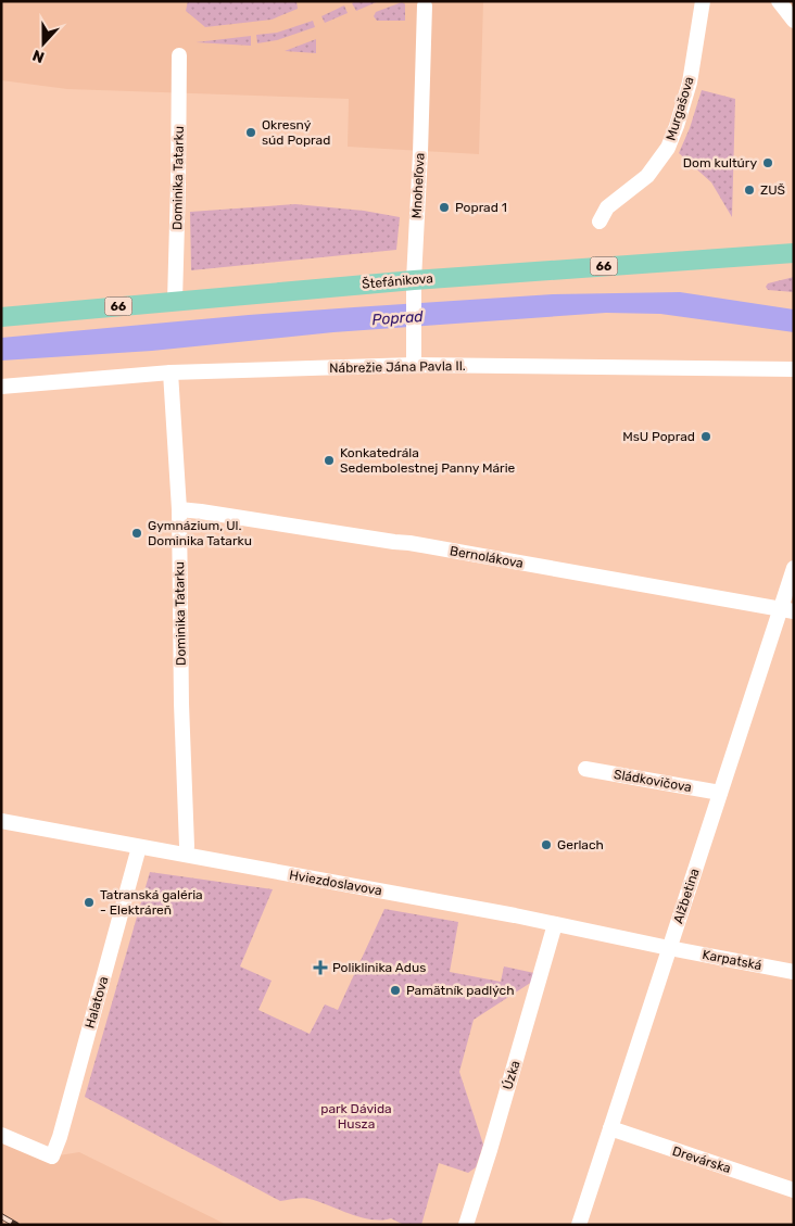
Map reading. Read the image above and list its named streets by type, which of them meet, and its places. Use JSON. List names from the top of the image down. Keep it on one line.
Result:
{"streets":{"main road":["66","Štefánikova"],"street":["Murgašova","Dominika Tatarku","Mnoheľova","Nábrežie Jána Pavla II.","Bernolákova","Sládkovičova","Hviezdoslavova","Alžbetina","Karpatská","Halatova","Úzka","Drevárska"]},"crossings":[["Dominika Tatarku","Štefánikova"],["Dominika Tatarku","Nábrežie Jána Pavla II."],["Dominika Tatarku","Bernolákova"],["Dominika Tatarku","Hviezdoslavova"],["Mnoheľova","Štefánikova"],["Mnoheľova","Nábrežie Jána Pavla II."],["Bernolákova","Alžbetina"],["Sládkovičova","Alžbetina"],["Hviezdoslavova","Alžbetina"],["Hviezdoslavova","Karpatská"],["Hviezdoslavova","Halatova"],["Hviezdoslavova","Úzka"],["Alžbetina","Karpatská"],["Alžbetina","Drevárska"]],"water":["Poprad"],"parks":["park Dávida Husza"],"places":{"other":["Okresný súd Poprad","Dom kultúry","ZUŠ","Poprad 1","MsU Poprad","Konkatedrála Sedembolestnej Panny Márie","Gymnázium, Ul. Dominika Tatarku","Gerlach","Tatranská galéria - Elektráreň","Pamätník padlých"],"health":["Poliklinika Adus"]},"north":"bottom"}
